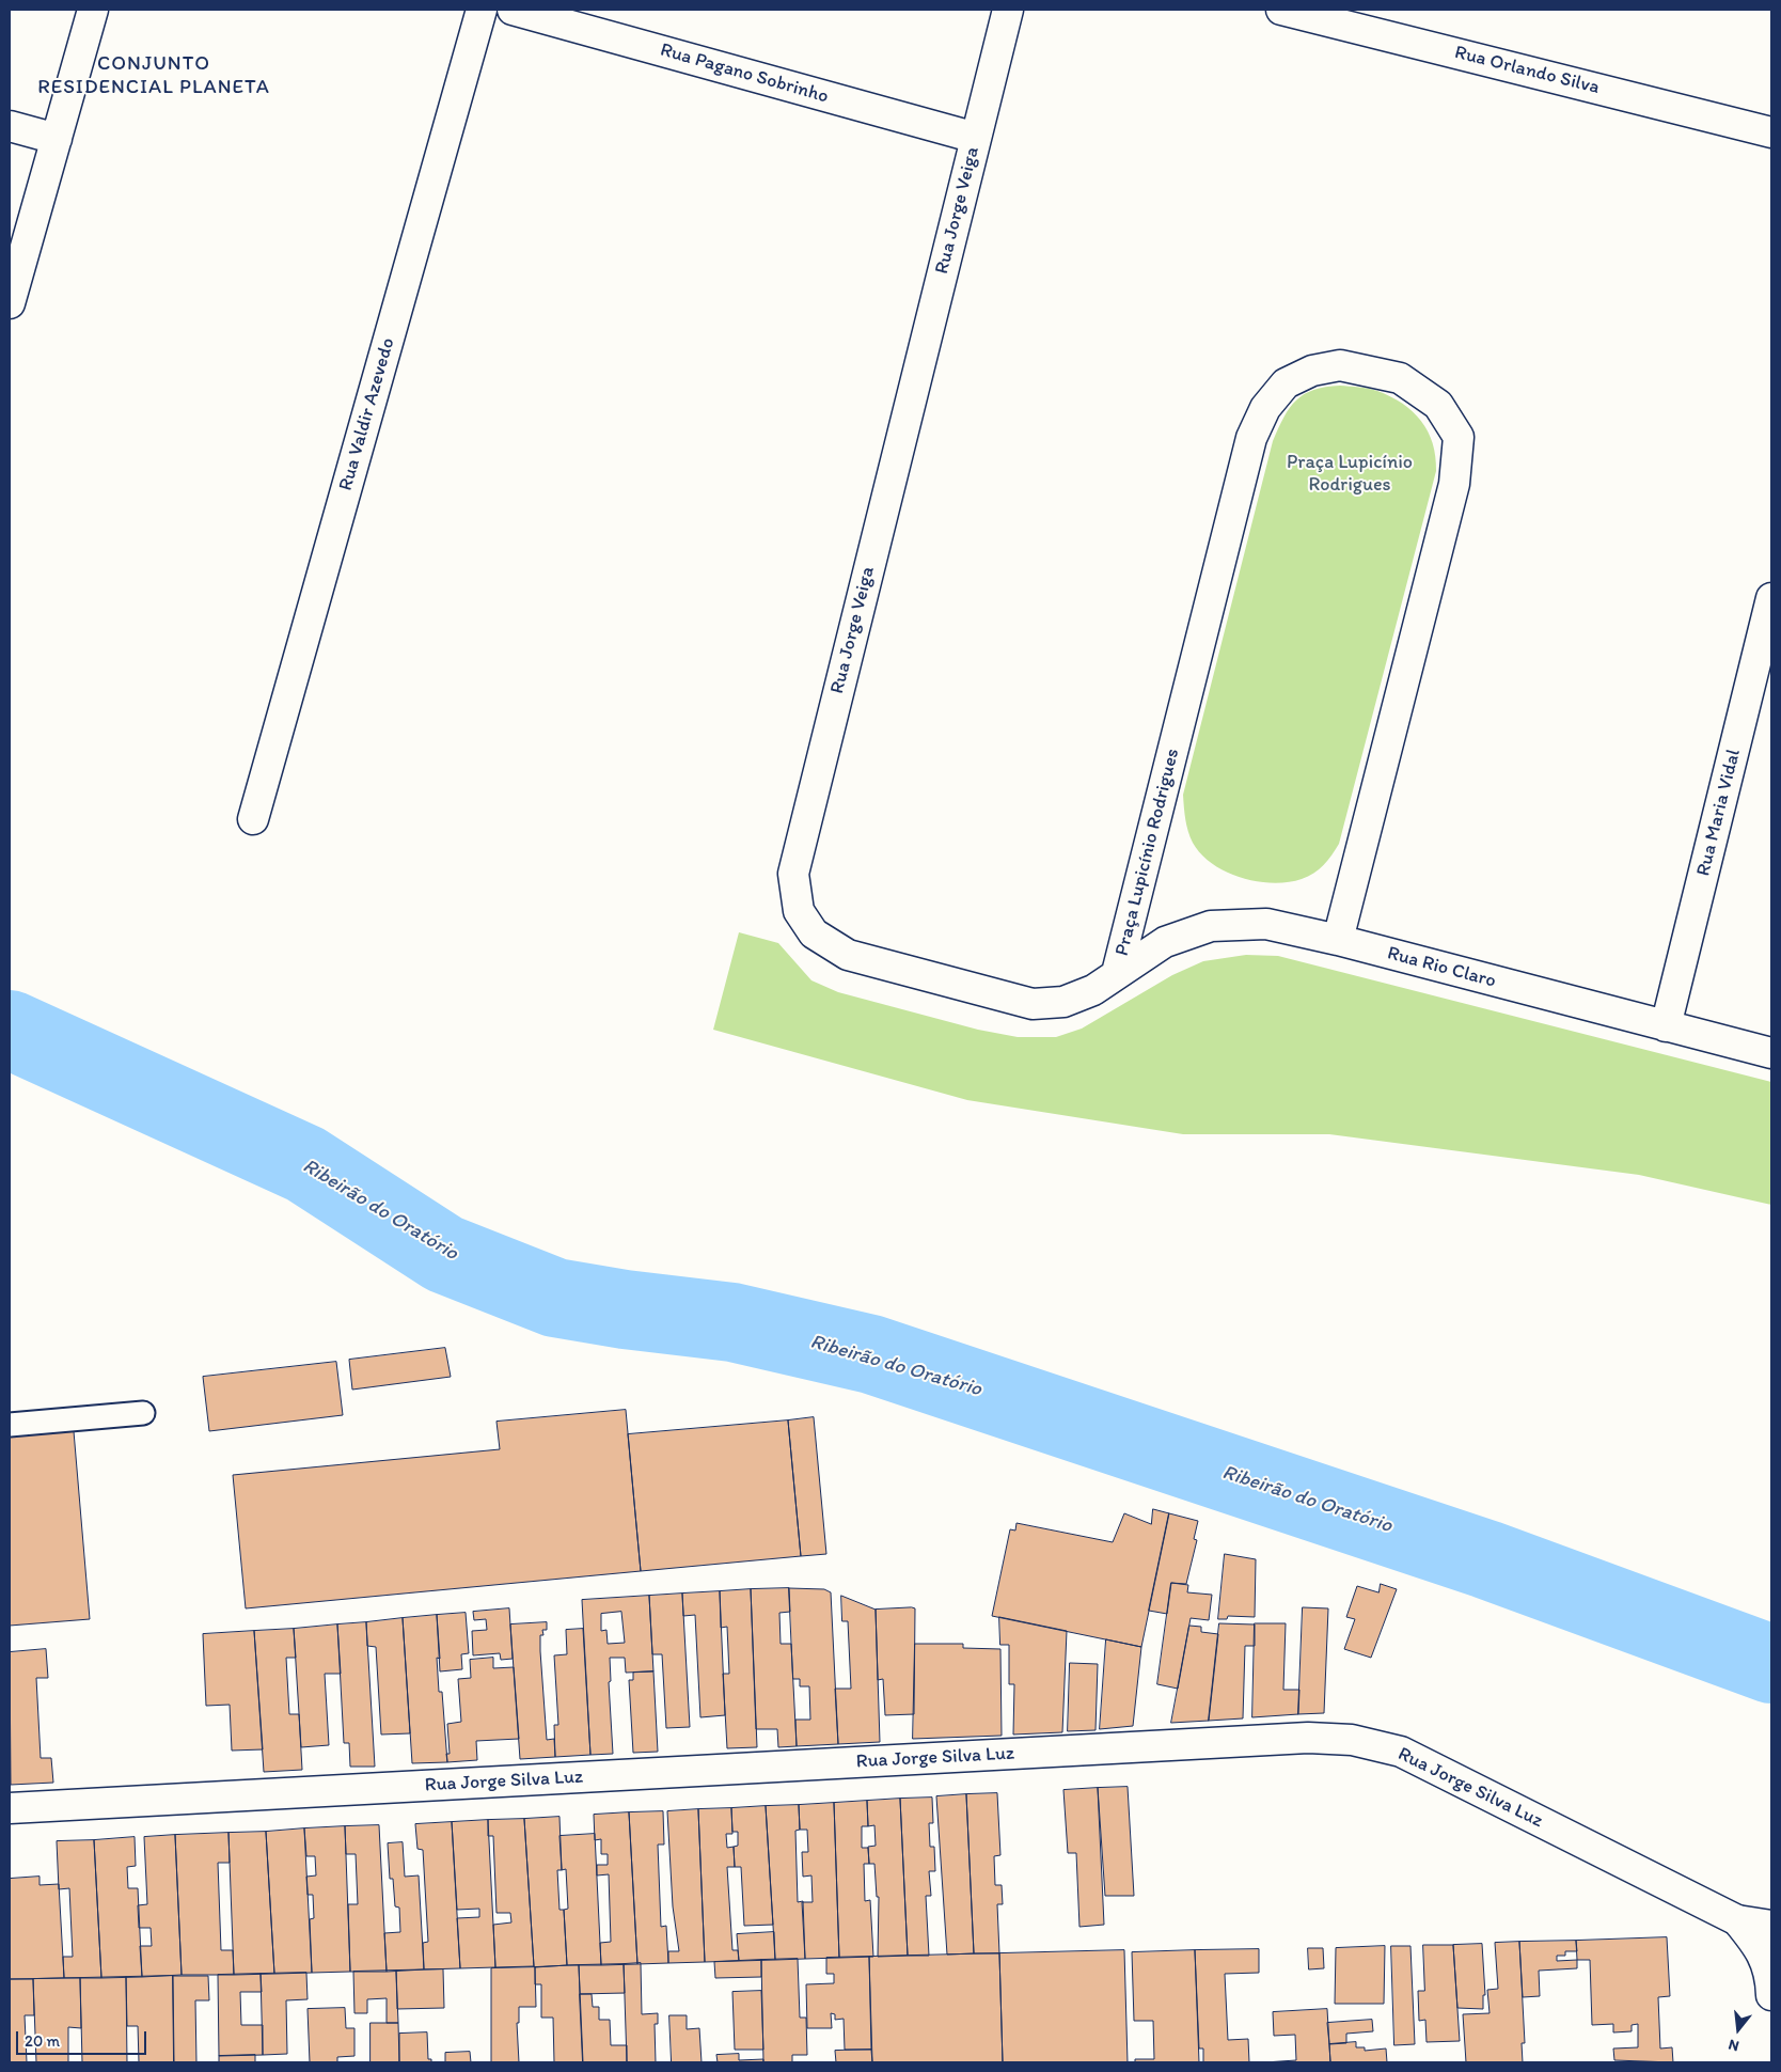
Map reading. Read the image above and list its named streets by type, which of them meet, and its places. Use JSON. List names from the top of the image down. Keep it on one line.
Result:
{"streets":{"street":["Rua Orlando Silva","Rua Pagano Sobrinho","Rua Jorge Veiga","Rua Valdir Azevedo","Rua Maria Vidal","Praça Lupicínio Rodrigues","Rua Rio Claro","Rua Jorge Silva Luz"]},"crossings":[["Rua Pagano Sobrinho","Rua Jorge Veiga"],["Rua Jorge Veiga","Praça Lupicínio Rodrigues"],["Rua Jorge Veiga","Rua Rio Claro"],["Rua Maria Vidal","Rua Rio Claro"],["Praça Lupicínio Rodrigues","Rua Rio Claro"]],"districts":["CONJUNTO RESIDENCIAL PLANETA"],"water":["Ribeirão do Oratório"],"parks":["Praça Lupicínio Rodrigues"],"scale_bar":"20 m","north":"bottom"}
